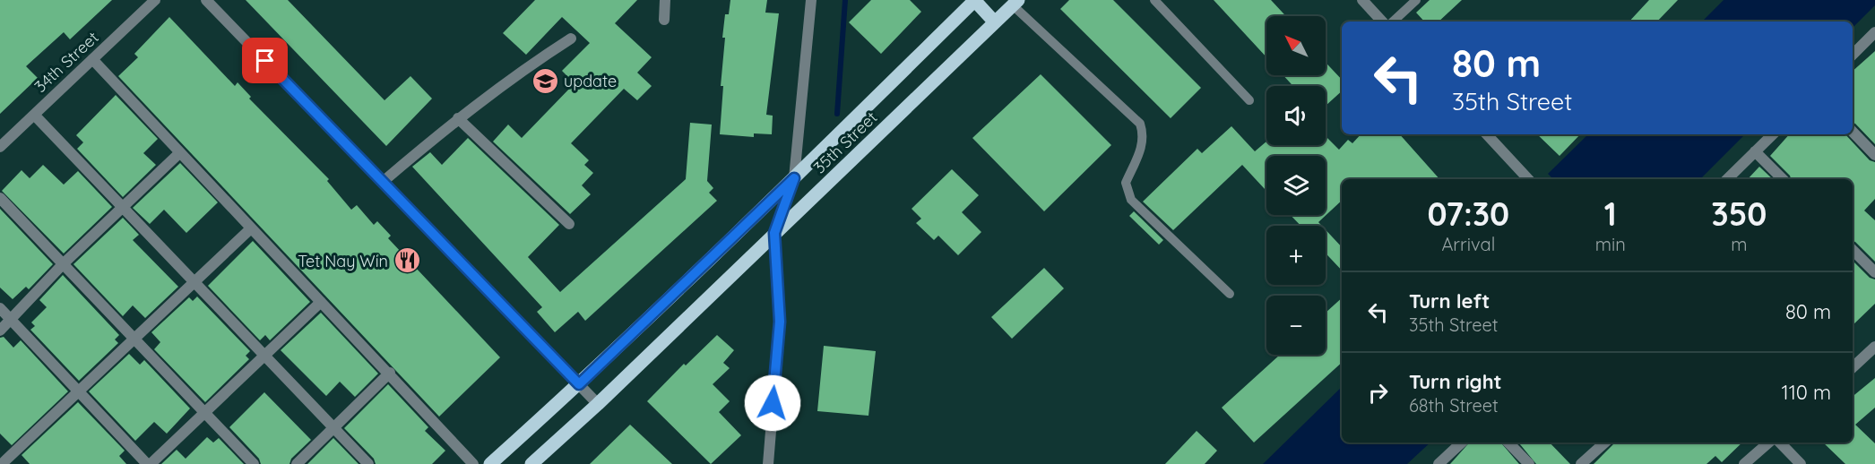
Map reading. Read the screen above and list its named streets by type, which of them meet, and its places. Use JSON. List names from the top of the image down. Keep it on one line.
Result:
{"streets":{"main road":["35th Street"],"street":["34th Street"]},"places":{"school or university":["update"],"restaurant":["Tet Nay Win"]},"north":"top left","page":{"map_buttons":["+","−"],"turn":["80 m","35th Street"],"eta":["07:30","Arrival","1","min","350","m"],"list":[{"name":"Turn left","note":"35th Street","value":"80 m"},{"name":"Turn right","note":"68th Street","value":"110 m"}]}}
